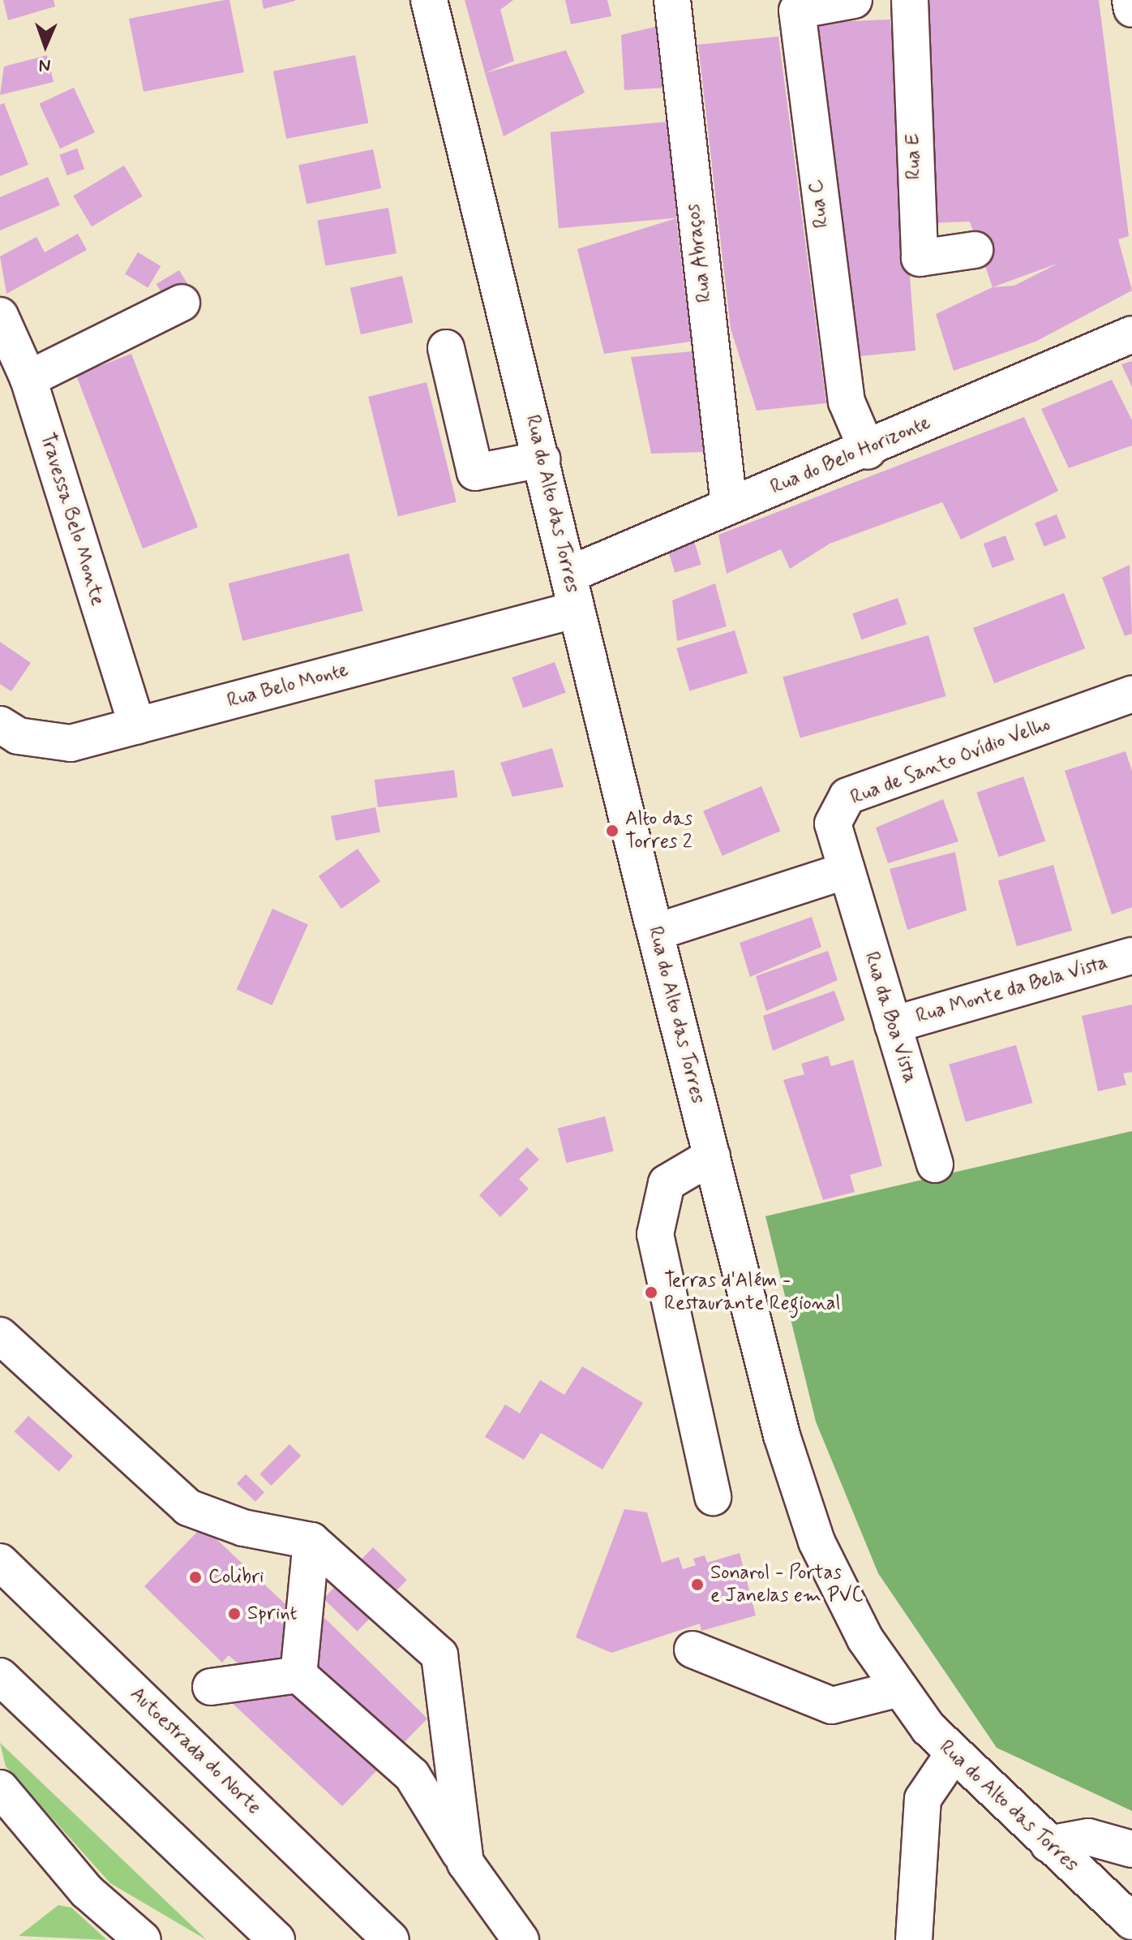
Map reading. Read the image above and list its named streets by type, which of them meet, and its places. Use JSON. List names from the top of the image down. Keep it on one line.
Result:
{"streets":{"main road":["Rua E","Rua C","Rua Abraços","Rua do Belo Horizonte","Rua do Alto das Torres","Travessa Belo Monte","Rua Belo Monte","Rua de Santo Ovídio Velho","Rua Monte da Bela Vista","Rua da Boa Vista","Autoestrada do Norte"]},"crossings":[["Rua C","Rua do Belo Horizonte"],["Rua Abraços","Rua do Belo Horizonte"],["Rua do Belo Horizonte","Rua do Alto das Torres"],["Rua do Alto das Torres","Rua Belo Monte"],["Travessa Belo Monte","Rua Belo Monte"],["Rua de Santo Ovídio Velho","Rua da Boa Vista"],["Rua Monte da Bela Vista","Rua da Boa Vista"]],"places":["Alto das Torres 2","Terras d'Além - Restaurante Regional","Colibri","Sonarol - Portas e Janelas em PVC","Sprint"],"north":"bottom"}
